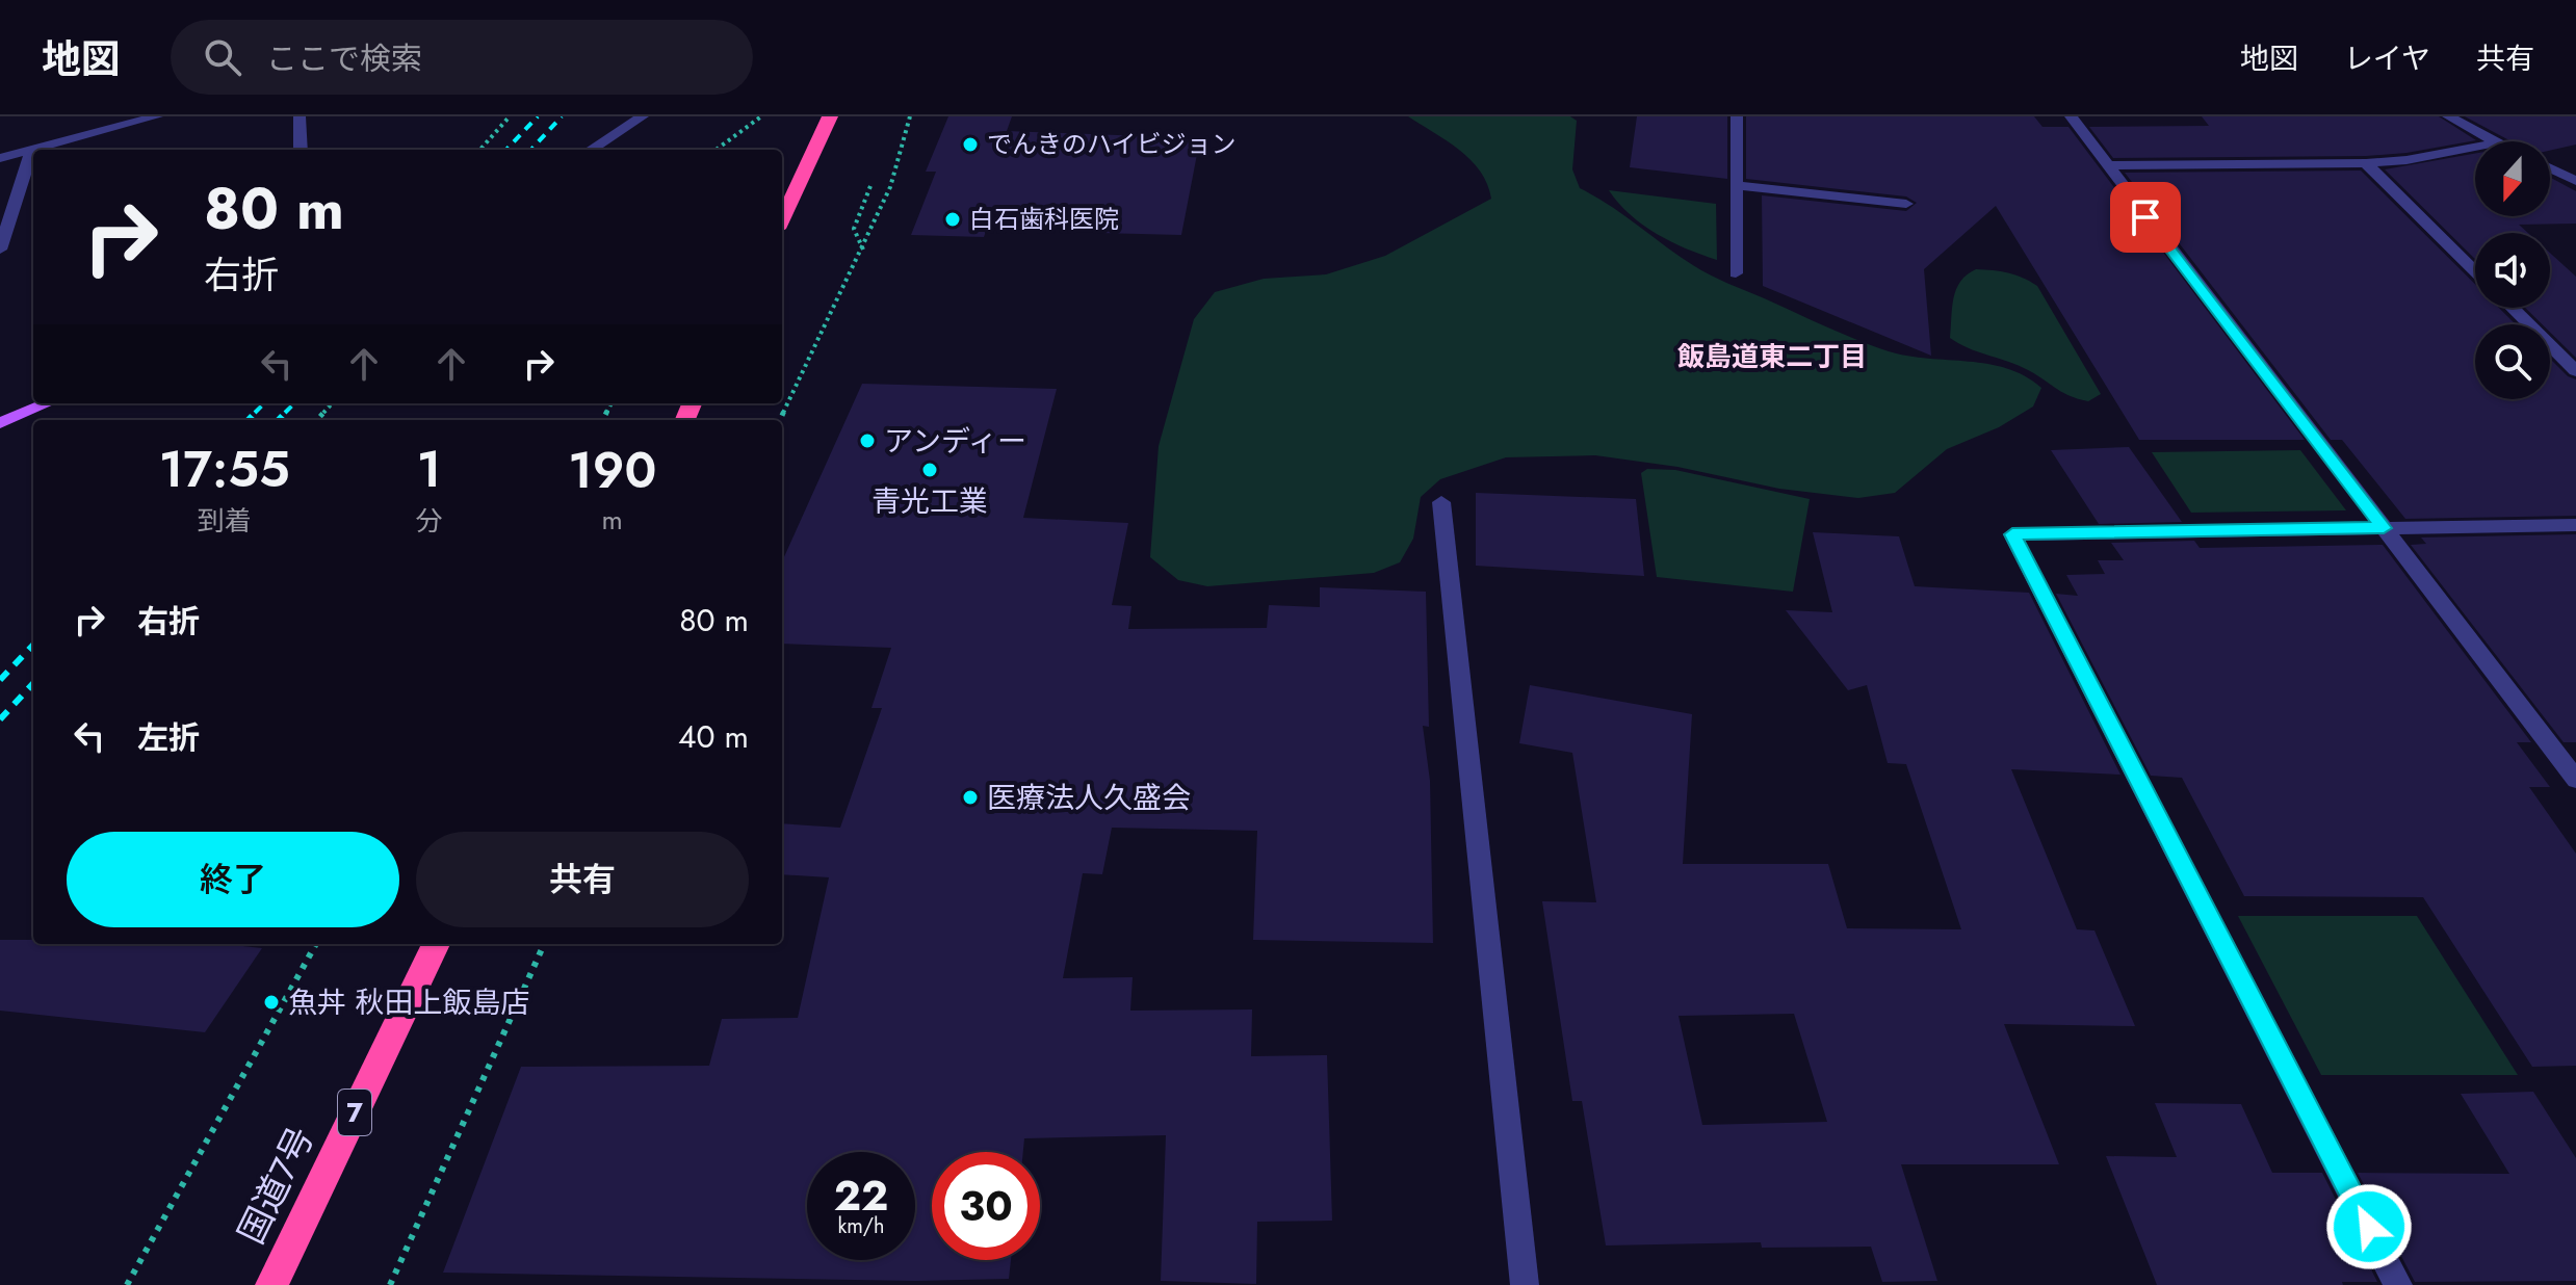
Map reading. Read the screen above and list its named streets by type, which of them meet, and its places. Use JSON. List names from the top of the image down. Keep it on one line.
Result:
{"streets":{"highway":["7","国道7号"]},"districts":["飯島道東二丁目"],"places":["でんきのハイビジョン","白石歯科医院","アンディー","青光工業","医療法人久盛会","魚丼 秋田上飯島店"],"north":"bottom","page":{"header":"地図","search":"ここで検索","nav":["地図","レイヤ","共有"],"turn":["80 m","右折"],"eta":["17:55","到着","1","分","190","m"],"list":[{"name":"右折","value":"80 m"},{"name":"左折","value":"40 m"}],"buttons":["終了","共有"],"speed":"22 km/h","limit":"30"}}
